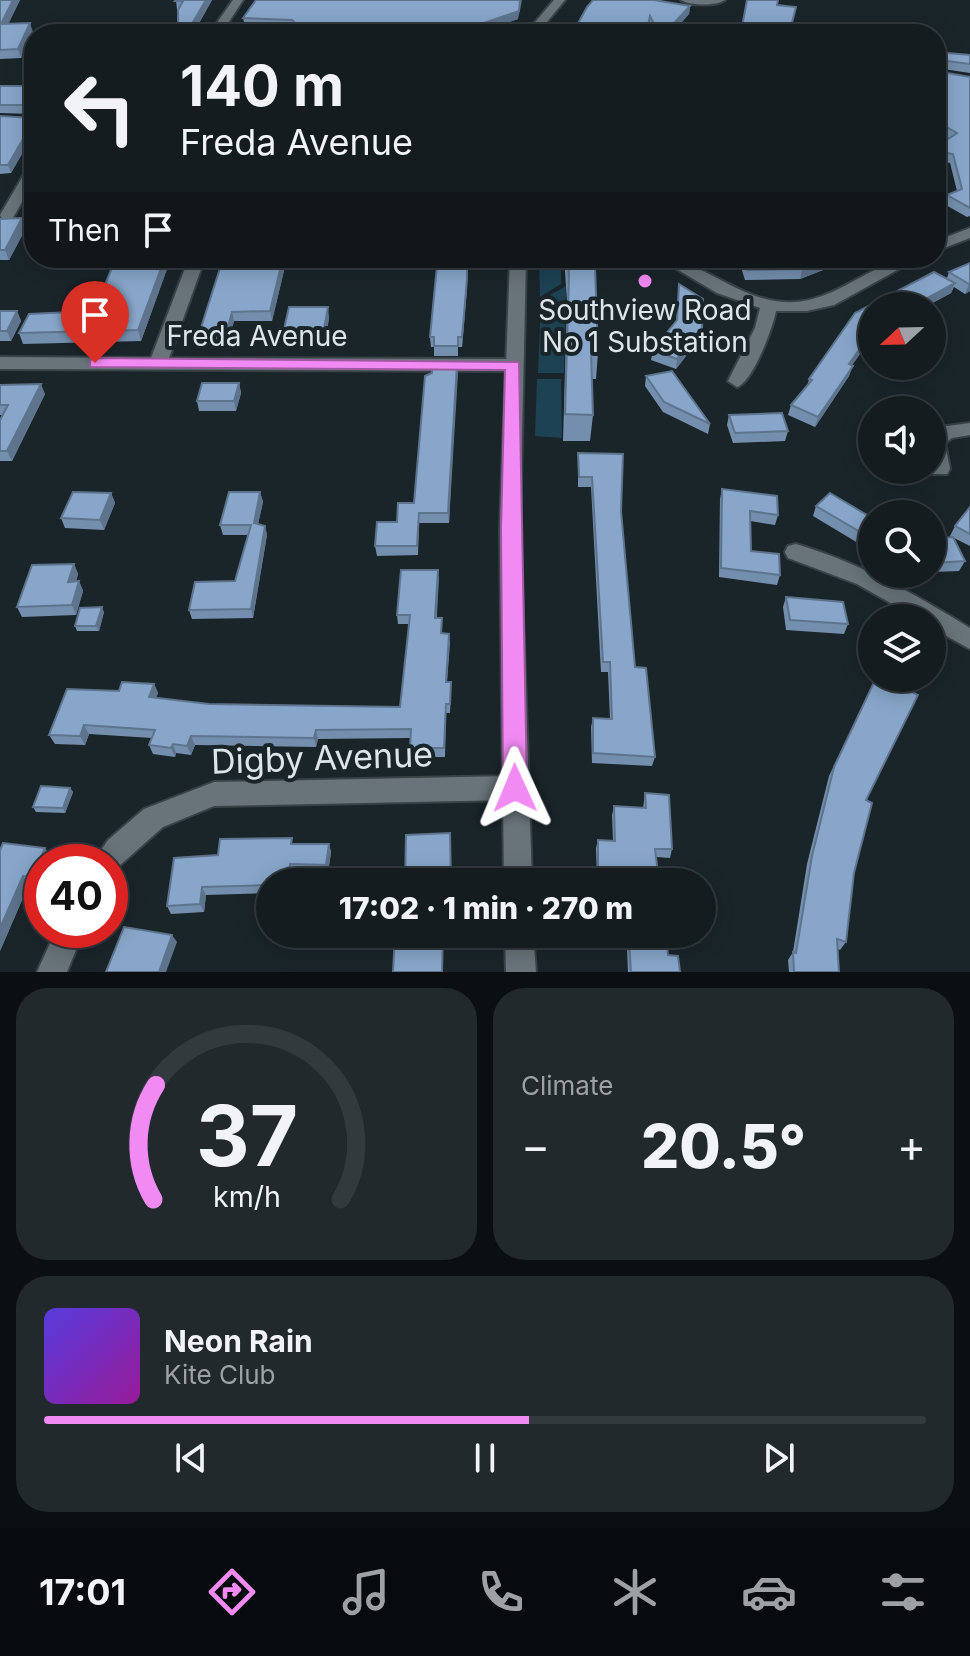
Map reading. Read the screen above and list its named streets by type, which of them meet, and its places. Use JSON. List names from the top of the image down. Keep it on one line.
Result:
{"streets":{"street":["Freda Avenue","Digby Avenue"]},"places":["Southview Road No 1 Substation"],"north":"left","page":{"turn":["140 m","Freda Avenue"],"then":"Then","limit":"40","trip":"17:02 · 1 min · 270 m","tile":"Climate","heat":["−","20.5°","+"],"song":["Neon Rain","Kite Club"],"tabs":"17:01","gauge":["37","km/h"]}}
